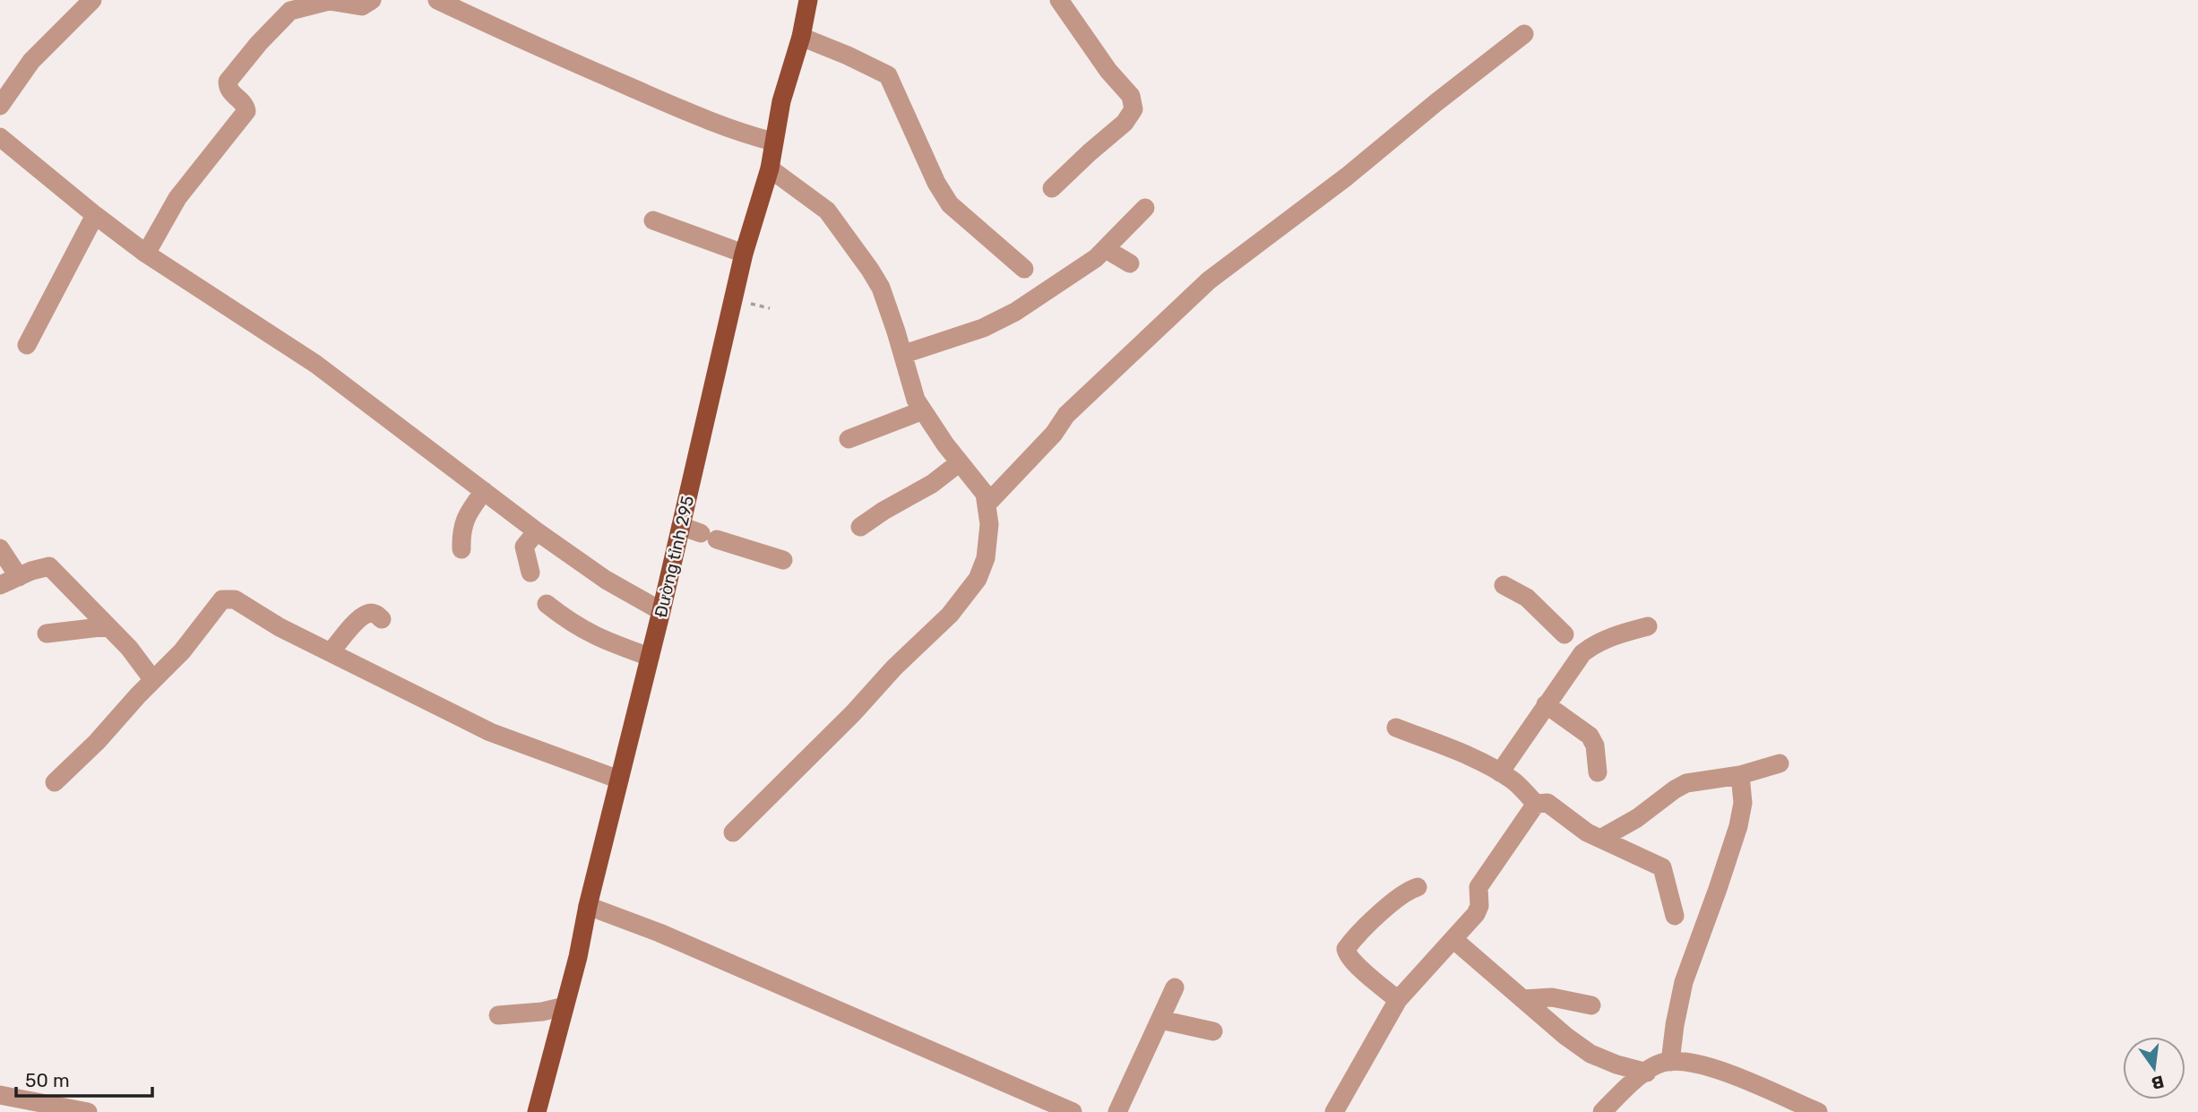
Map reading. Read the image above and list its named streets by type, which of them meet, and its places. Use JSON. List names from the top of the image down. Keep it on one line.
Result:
{"streets":{"main road":["Đường tỉnh 295"]},"scale_bar":"50 m","north":"bottom"}
